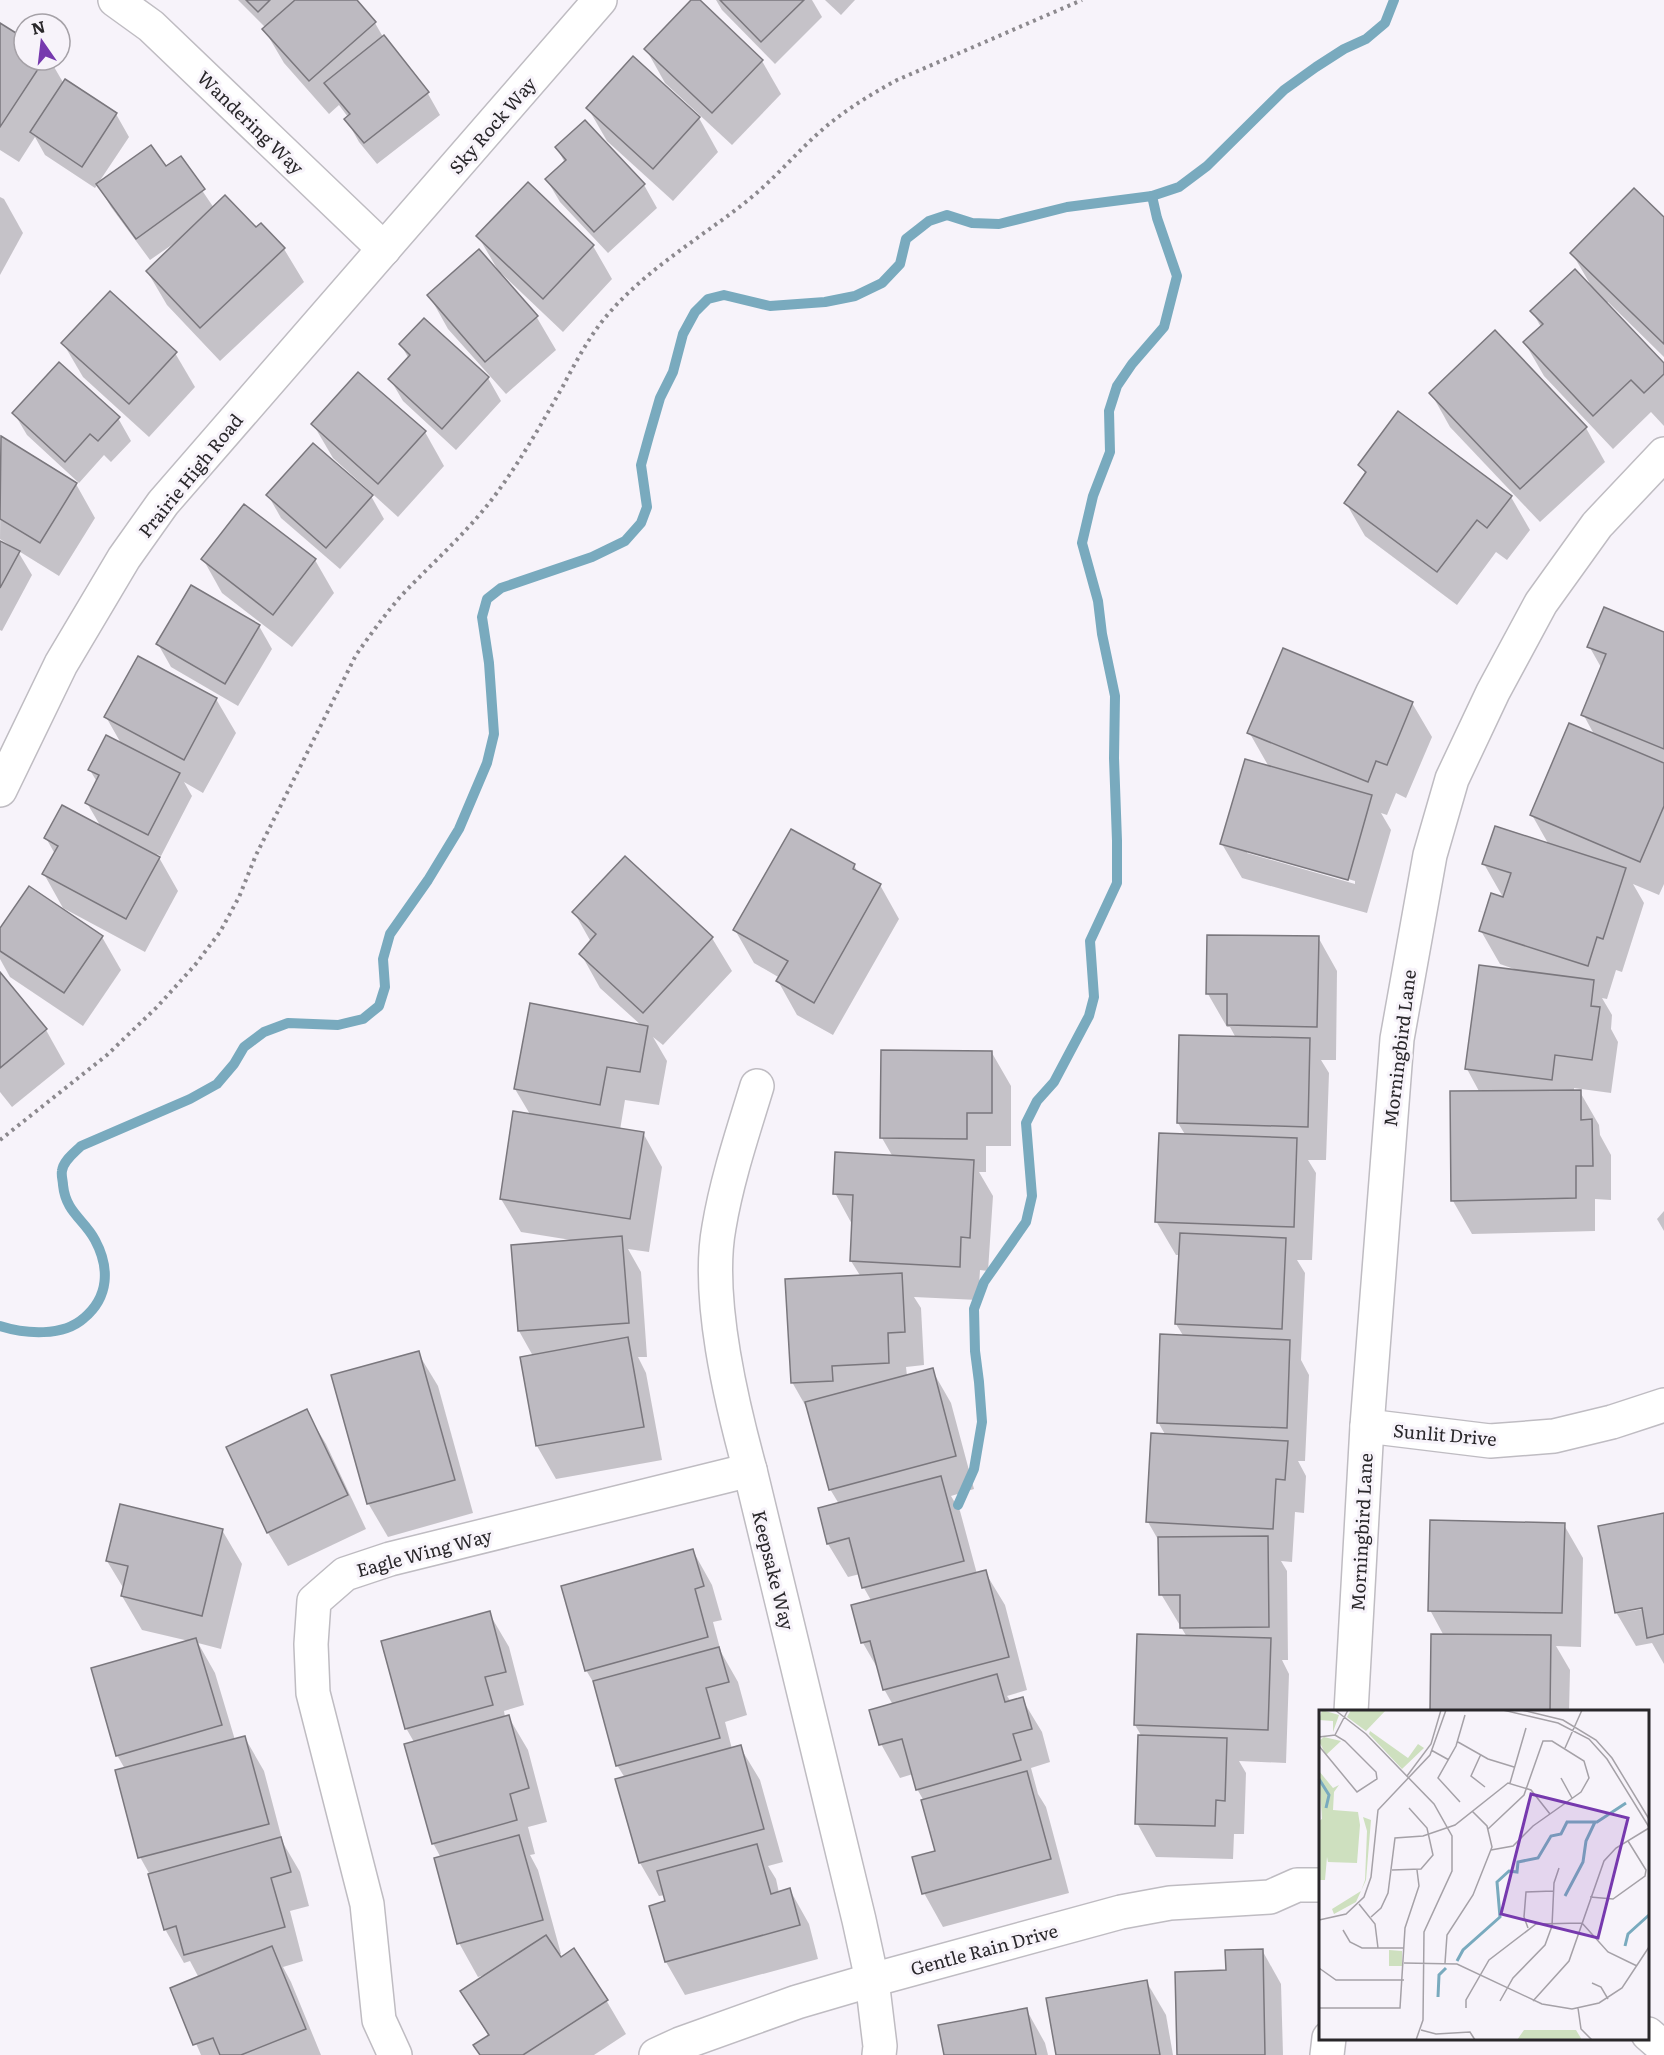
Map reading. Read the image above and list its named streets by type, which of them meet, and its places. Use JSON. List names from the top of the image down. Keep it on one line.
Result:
{"streets":{"street":["Wandering Way","Sky Rock Way","Prairie High Road","Morningbird Lane","Sunlit Drive","Eagle Wing Way","Keepsake Way","Gentle Rain Drive"]},"crossings":[["Wandering Way","Sky Rock Way"],["Wandering Way","Prairie High Road"],["Sky Rock Way","Prairie High Road"],["Morningbird Lane","Sunlit Drive"],["Eagle Wing Way","Keepsake Way"],["Keepsake Way","Gentle Rain Drive"]],"north":"top"}
